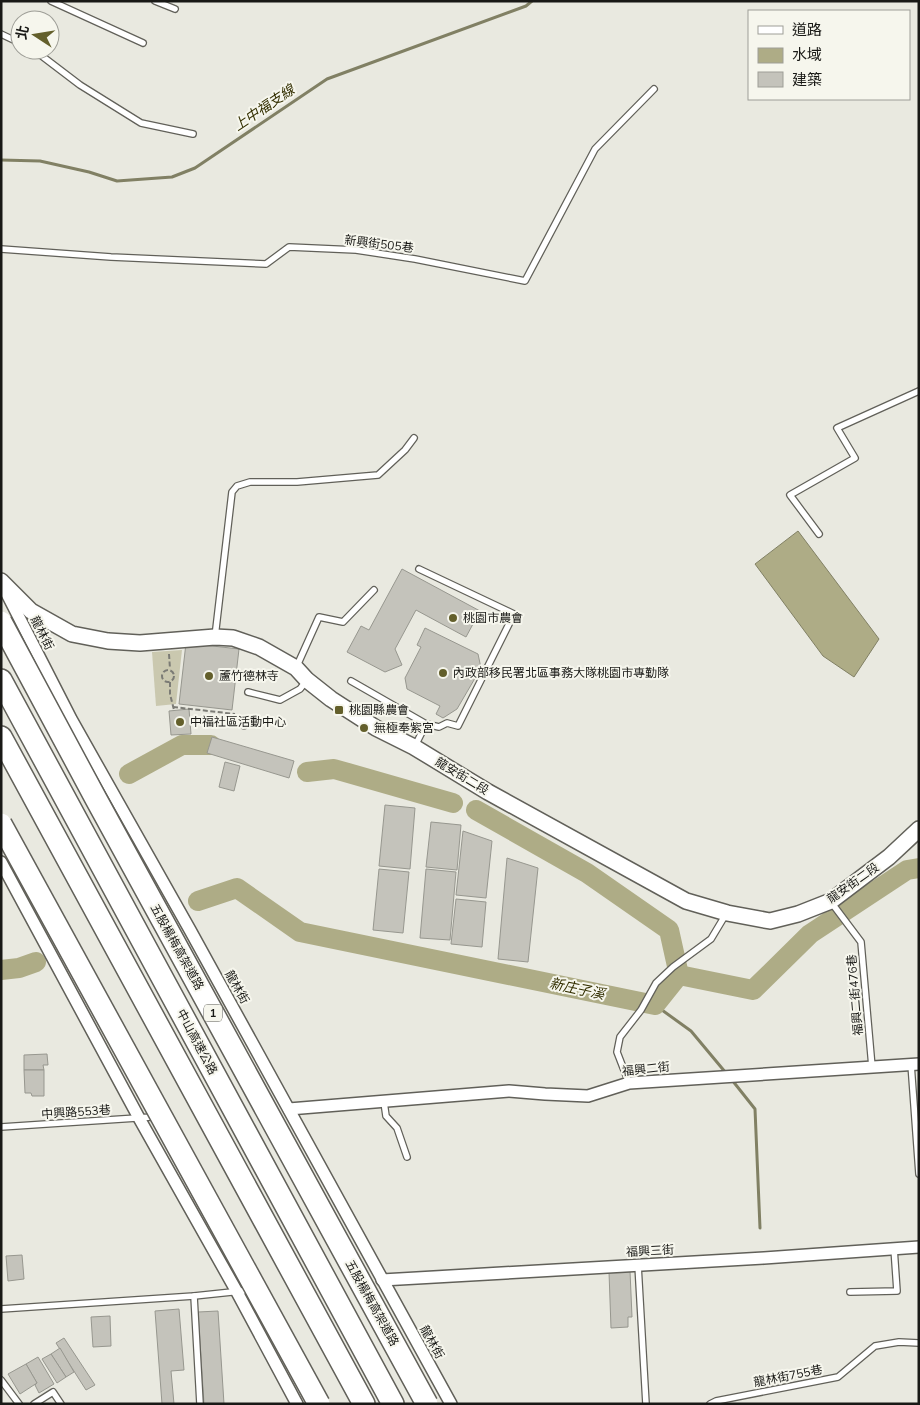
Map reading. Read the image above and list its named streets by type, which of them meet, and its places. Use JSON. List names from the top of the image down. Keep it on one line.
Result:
{"streets":{"highway":["五股楊梅高架道路","1","中山高速公路"],"street":["龍林街","龍安街二段","福興二街","福興三街"],"lane":["新興街505巷","福興二街476巷","中興路553巷","龍林街755巷"]},"crossings":[["龍林街","龍安街二段"],["龍林街","福興二街"],["龍林街","福興三街"],["龍安街二段","福興二街476巷"],["福興二街476巷","福興二街"]],"water":["上中福支線","新庄子溪"],"places":{"other":["桃園市農會","內政部移民署北區事務大隊桃園市專勤隊","蘆竹德林寺","中福社區活動中心","無極奉紫宮"],"transit":["桃園縣農會"]},"legend":["道路","水域","建築"],"north":"left"}
